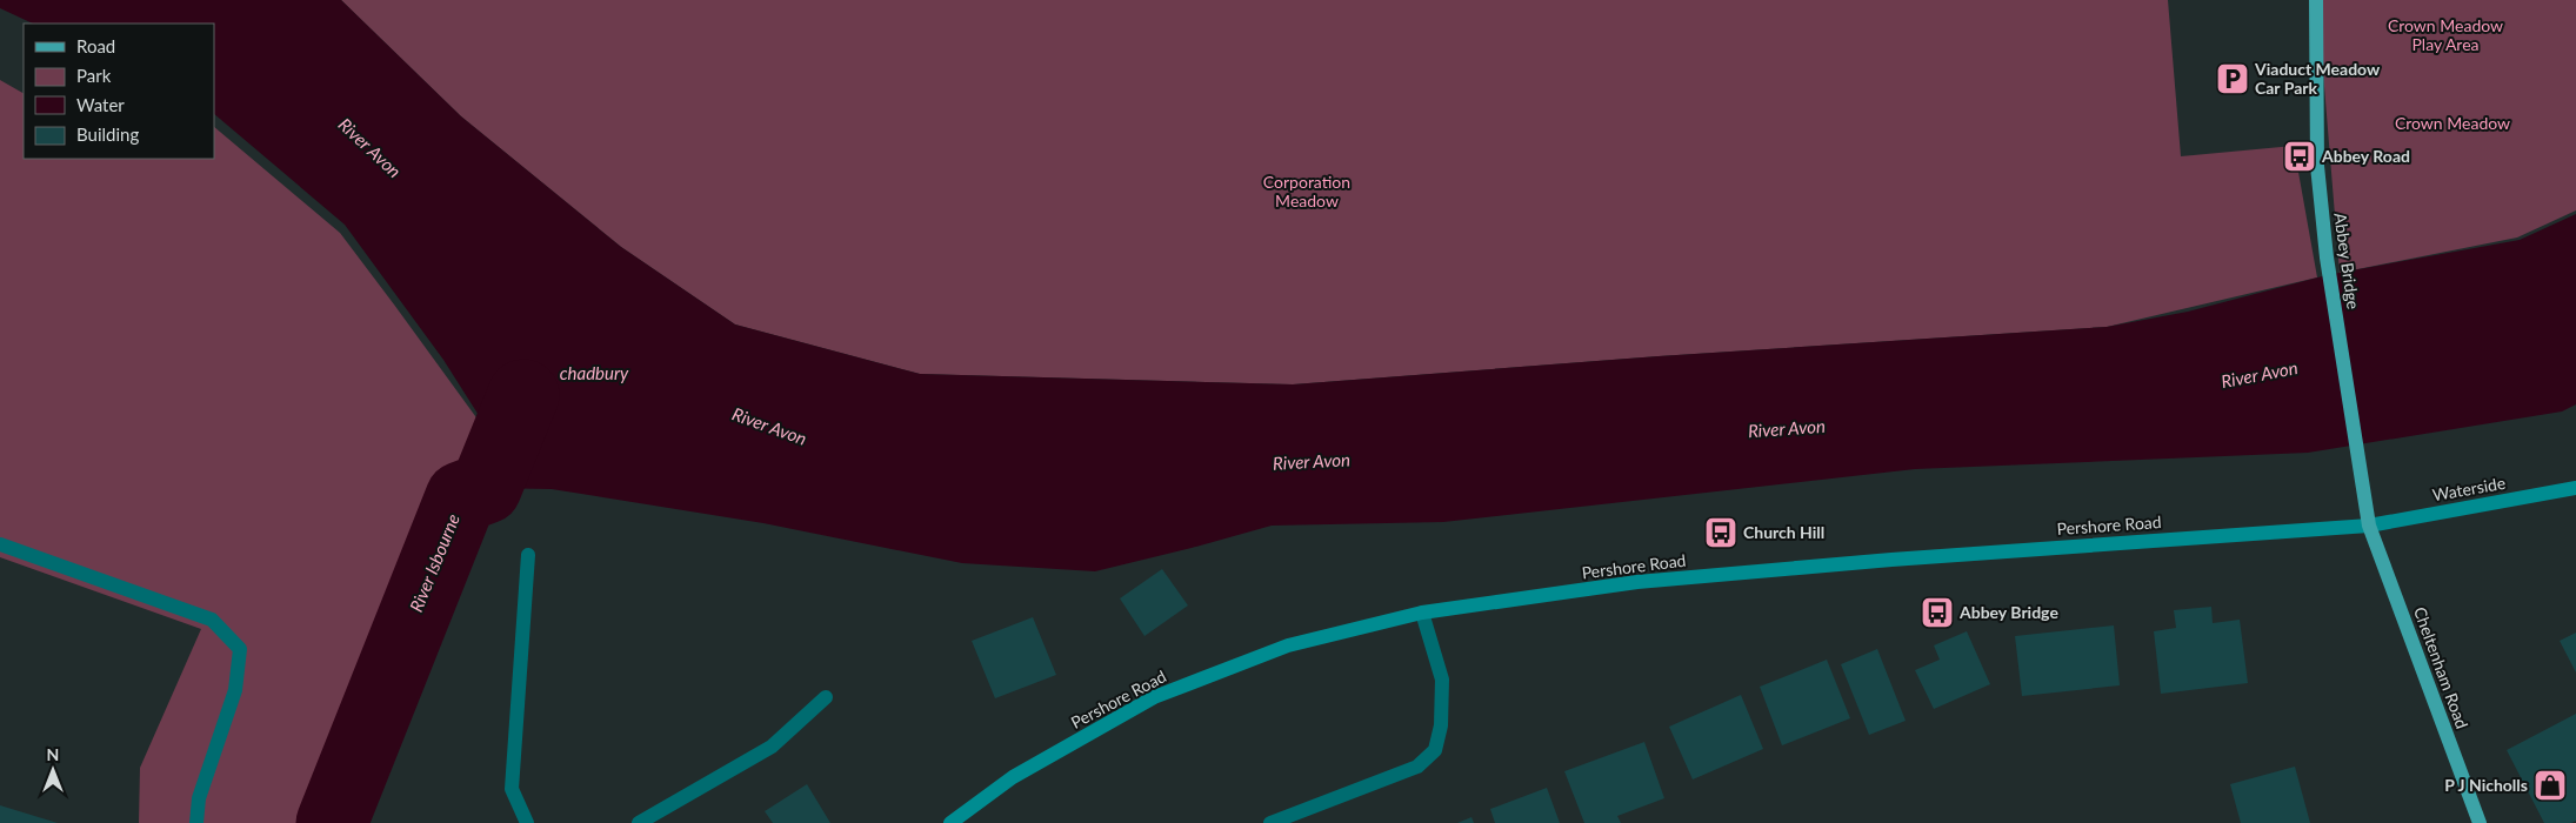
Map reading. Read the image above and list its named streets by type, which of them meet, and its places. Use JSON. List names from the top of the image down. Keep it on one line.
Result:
{"streets":{"main road":["Abbey Bridge","Waterside","Pershore Road","Cheltenham Road"]},"crossings":[["Abbey Bridge","Waterside"],["Abbey Bridge","Pershore Road"],["Abbey Bridge","Cheltenham Road"],["Waterside","Pershore Road"],["Waterside","Cheltenham Road"],["Pershore Road","Cheltenham Road"]],"water":["River Avon","chadbury","River Isbourne"],"parks":["Crown Meadow Play Area","Crown Meadow","Corporation Meadow"],"places":{"parking":["Viaduct Meadow Car Park"],"bus stop":["Abbey Road","Church Hill","Abbey Bridge"],"shop":["P J Nicholls"]},"legend":["Road","Park","Water","Building"],"north":"top"}
